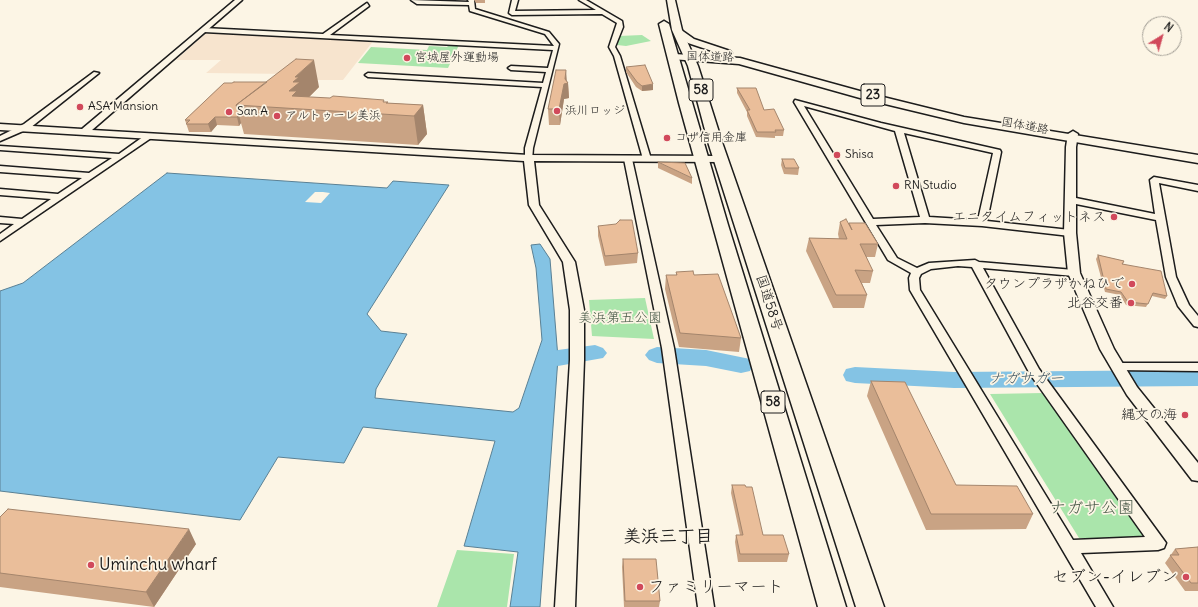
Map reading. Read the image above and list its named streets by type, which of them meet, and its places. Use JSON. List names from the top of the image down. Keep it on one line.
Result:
{"streets":{"highway":["58","国道58号"],"main road":["国体道路","23"]},"crossings":[["国体道路","国道58号"]],"districts":["美浜三丁目"],"water":["ナガサガー"],"parks":["美浜第五公園","ナガサ公園"],"places":["宮城屋外運動場","ASA Mansion","浜川ロッジ","San A","アルトゥーレ美浜","コザ信用金庫","Shisa","RN Studio","エニタイムフィットネス","タウンプラザかねひで","北谷交番","縄文の海","Uminchu wharf","セブン-イレブン","ファミリーマート"],"north":"top right"}
